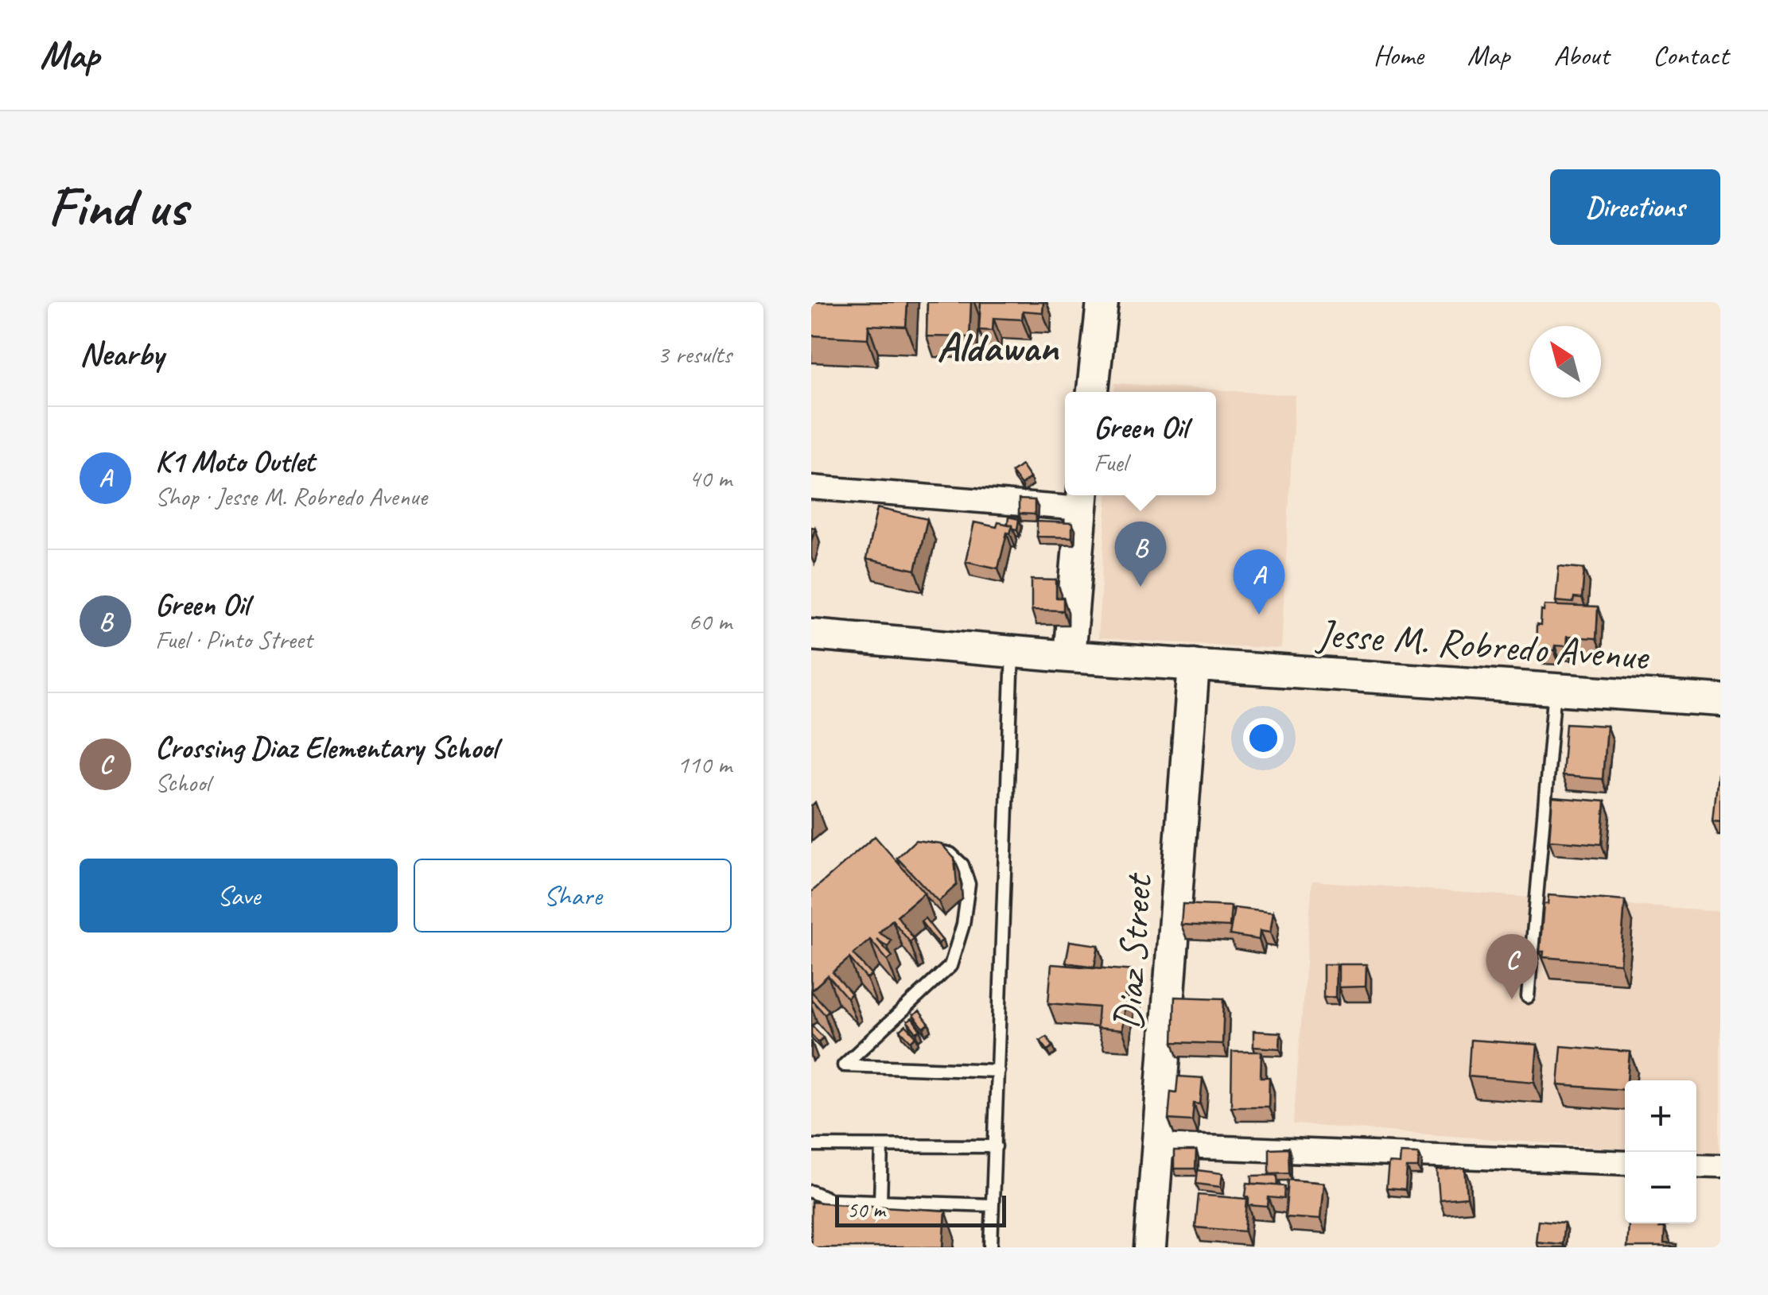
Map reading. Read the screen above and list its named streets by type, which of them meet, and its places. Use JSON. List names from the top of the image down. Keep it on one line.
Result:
{"streets":{"main road":["Jesse M. Robredo Avenue","Diaz Street"]},"crossings":[["Jesse M. Robredo Avenue","Diaz Street"]],"districts":["Aldawan"],"scale_bar":"50 m","north":"top left","page":{"header":"Map","nav":["Home","Map","About","Contact"],"buttons":["Directions",["Save","Share"]],"title":"Find us","heading":["Nearby","3 results"],"popup":["Green Oil","Fuel"],"list":[{"mark":"A","name":"K1 Moto Outlet","note":"Shop · Jesse M. Robredo Avenue","value":"40 m"},{"mark":"B","name":"Green Oil","note":"Fuel · Pinto Street","value":"60 m"},{"mark":"C","name":"Crossing Diaz Elementary School","note":"School","value":"110 m"}],"pins":["B","A","C"],"map_buttons":["+","−"],"scale":"50 m"}}
